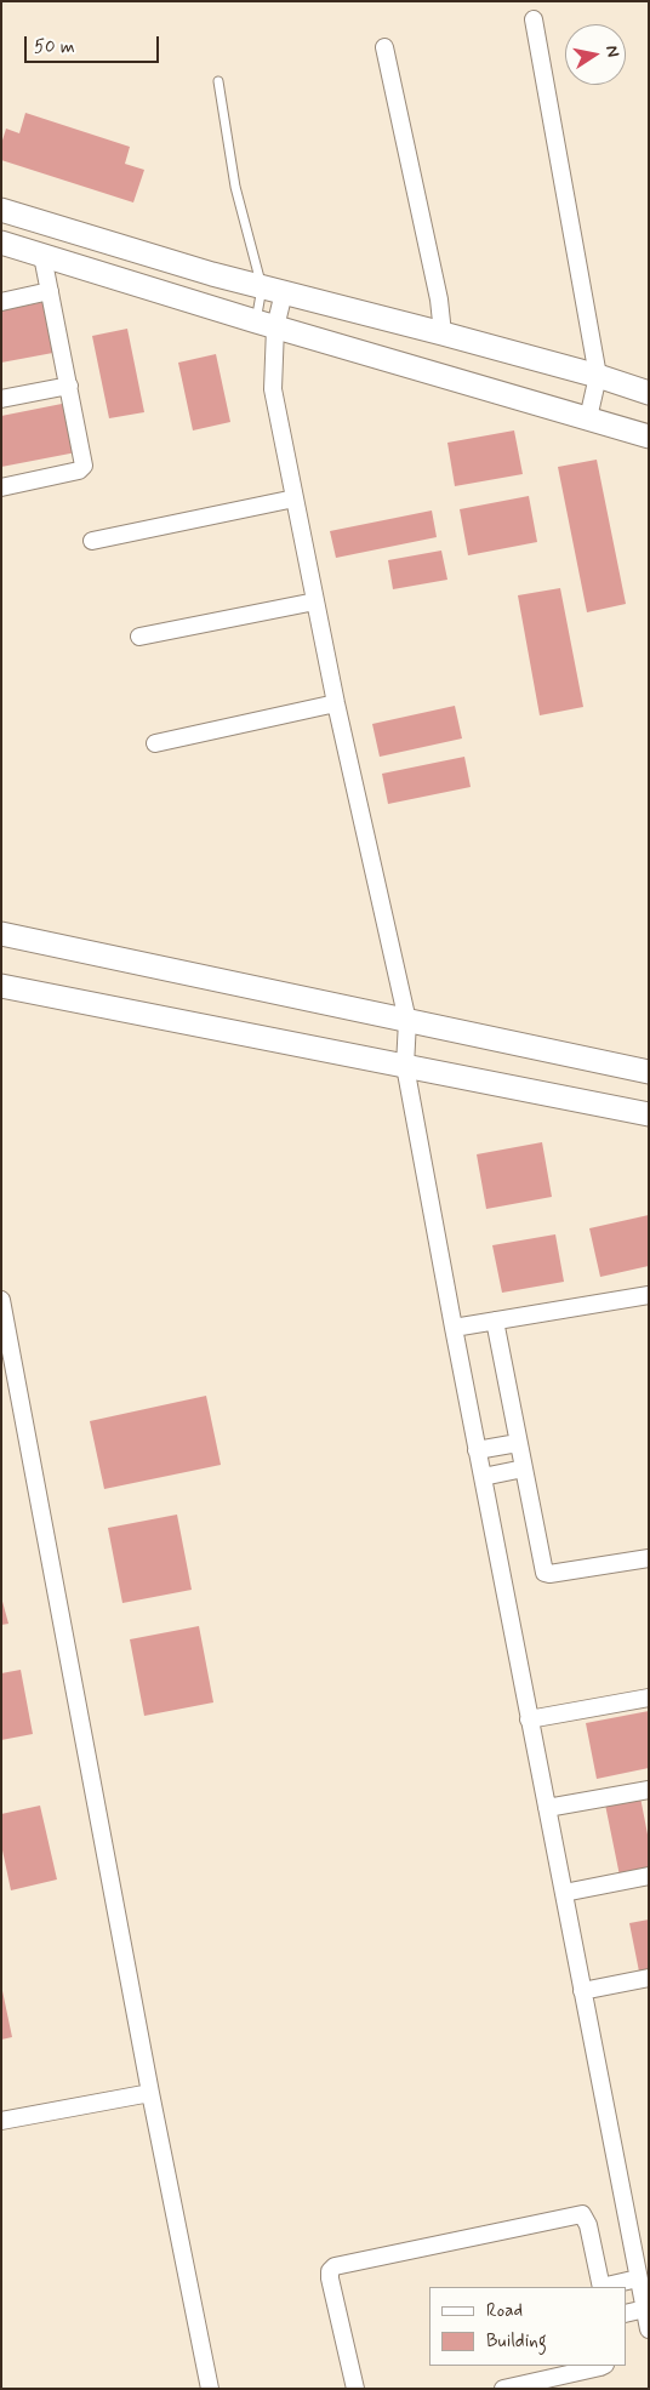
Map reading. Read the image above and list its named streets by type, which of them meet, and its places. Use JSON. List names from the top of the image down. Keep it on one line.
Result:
{"legend":["Road","Building"],"scale_bar":"50 m","north":"right"}
